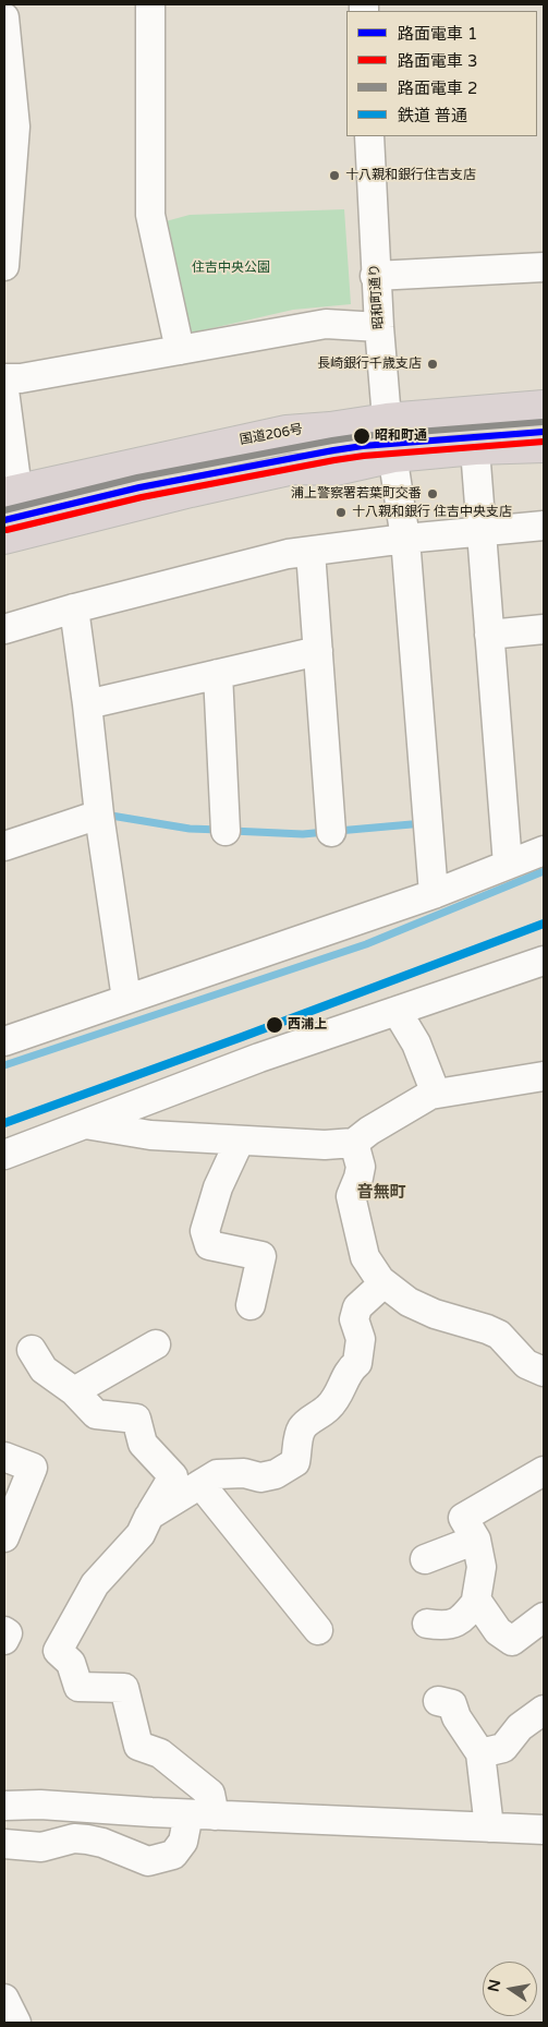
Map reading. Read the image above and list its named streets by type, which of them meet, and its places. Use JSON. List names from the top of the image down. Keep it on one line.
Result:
{"streets":{"highway":["国道206号"],"street":["昭和町通り"]},"crossings":[["昭和町通り","国道206号"]],"districts":["音無町"],"parks":["住吉中央公園"],"places":["十八親和銀行住吉支店","長崎銀行千歳支店","昭和町通","浦上警察署若葉町交番","十八親和銀行 住吉中央支店","西浦上"],"lines":["tram line 2","tram line 1","tram line 3","rail line 普通"],"legend":["路面電車 1","路面電車 3","路面電車 2","鉄道 普通"],"north":"left"}
